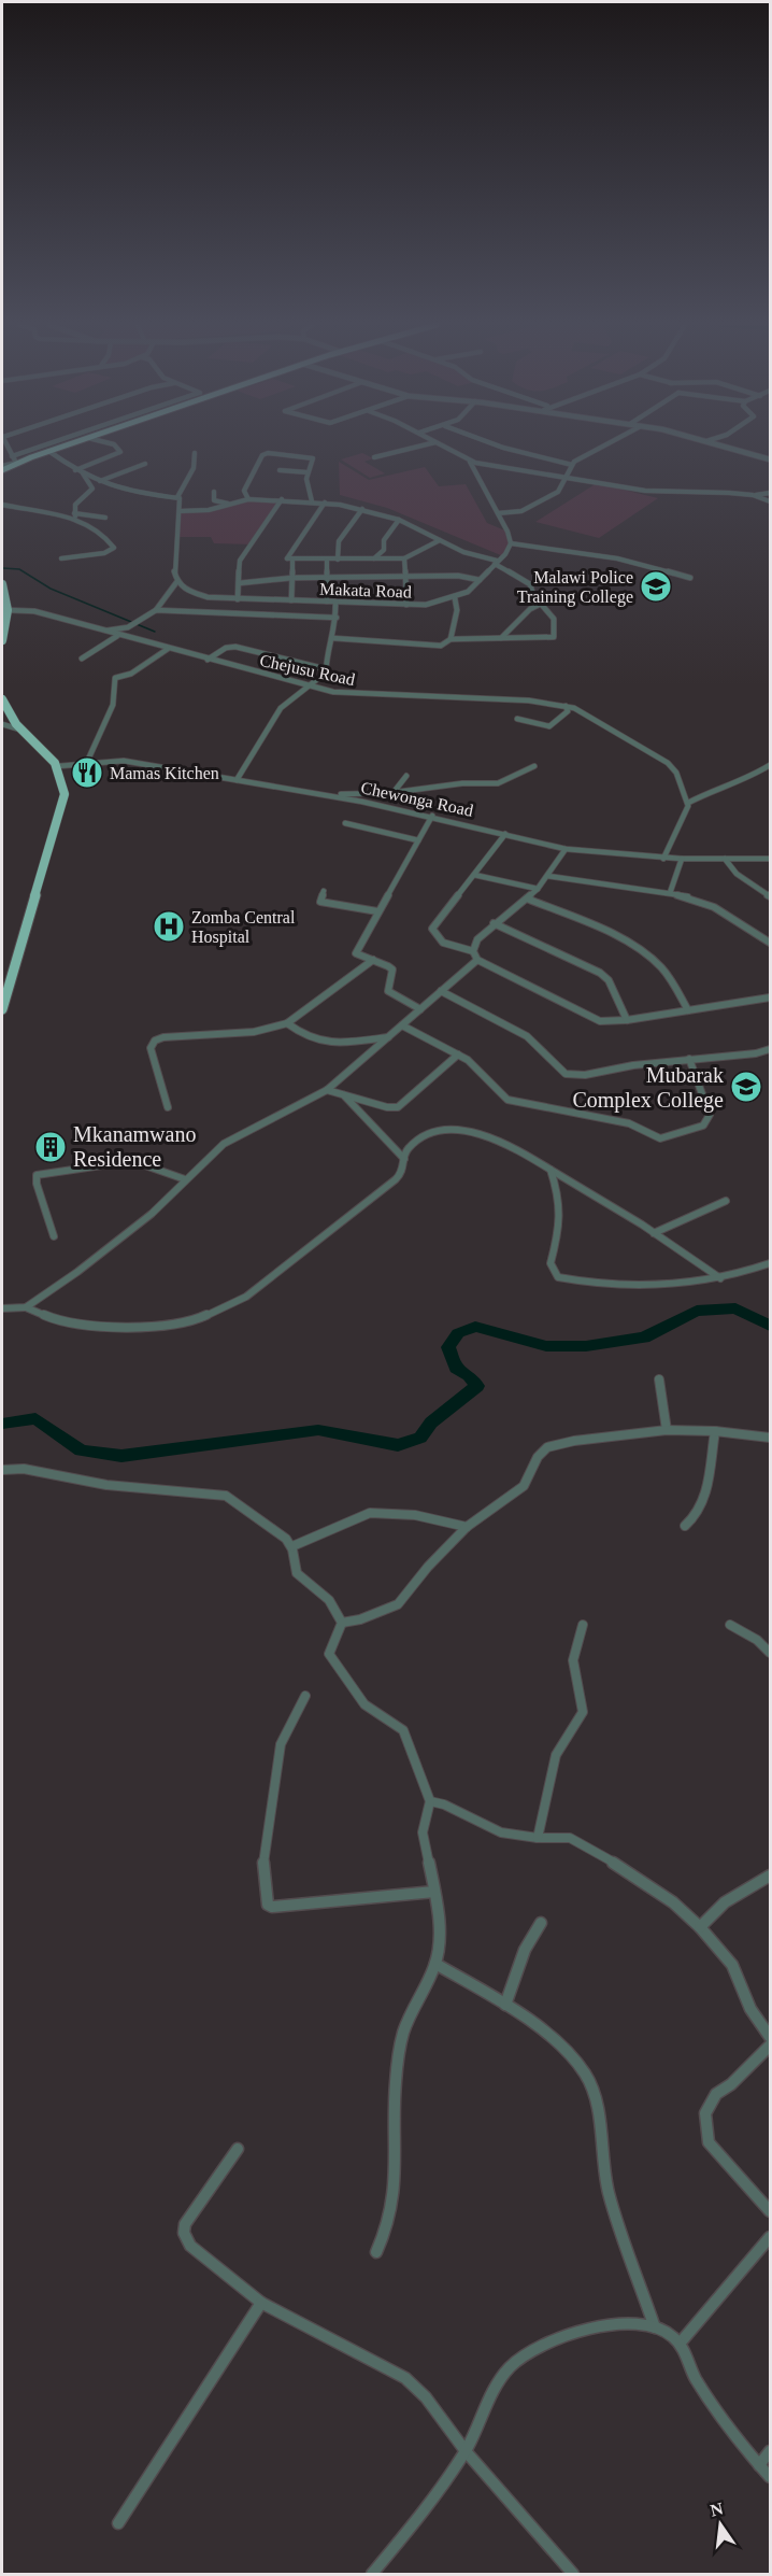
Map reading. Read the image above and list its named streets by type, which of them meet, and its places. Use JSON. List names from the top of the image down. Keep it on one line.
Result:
{"streets":{"street":["Makata Road","Chejusu Road","Chewonga Road"]},"places":{"school or university":["Malawi Police Training College","Mubarak Complex College"],"restaurant":["Mamas Kitchen"],"hospital":["Zomba Central Hospital"],"building":["Mkanamwano Residence"]},"north":"top"}
